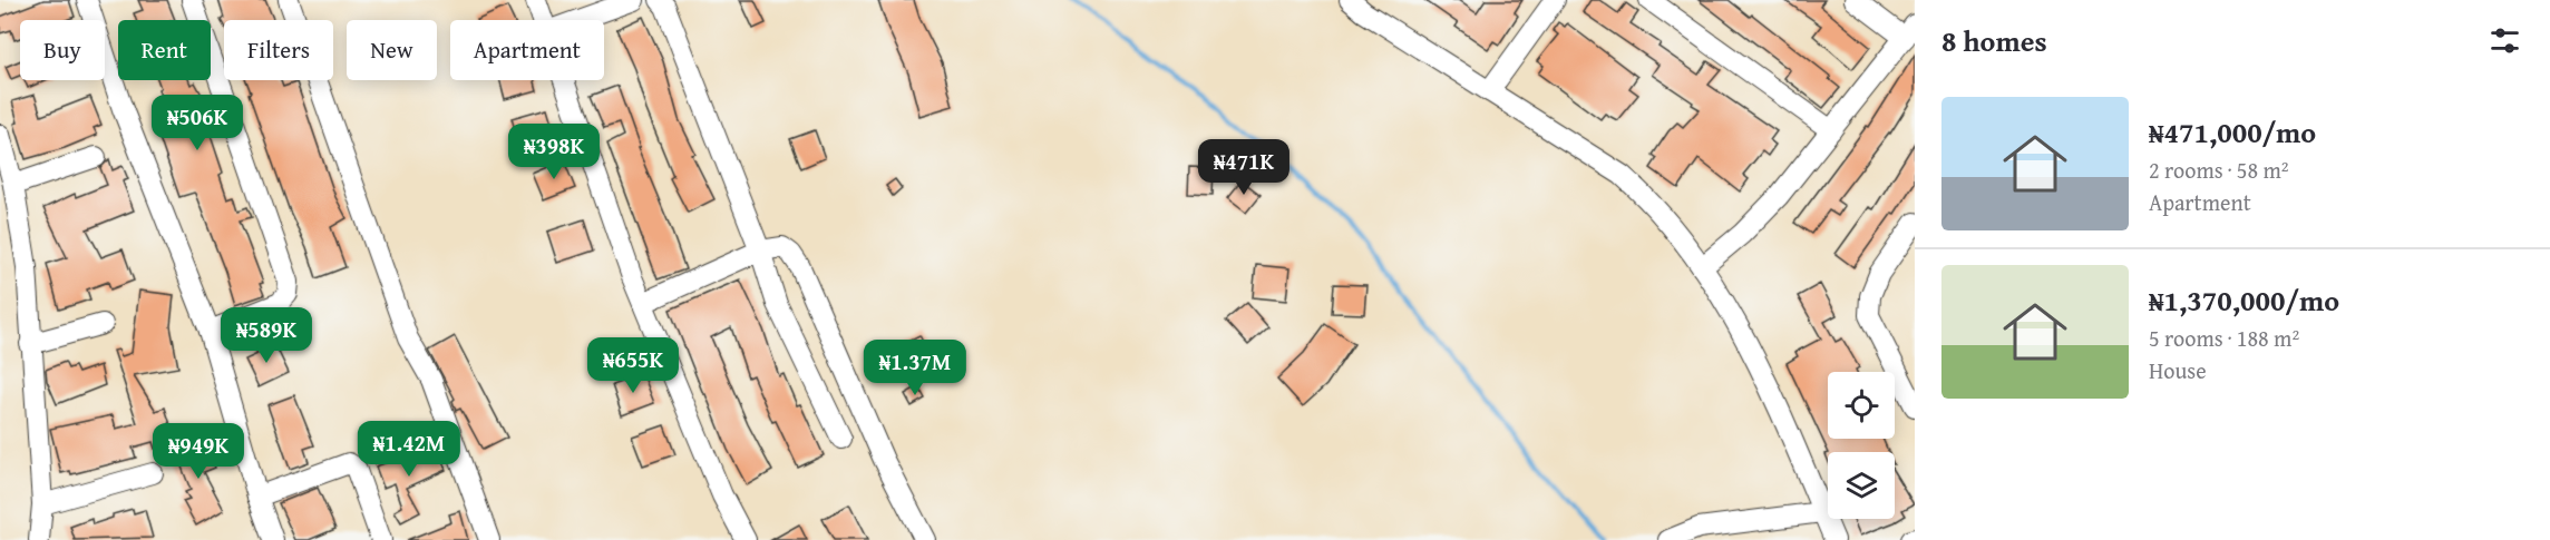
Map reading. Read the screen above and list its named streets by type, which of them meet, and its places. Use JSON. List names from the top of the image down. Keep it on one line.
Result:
{"page":{"heading":"8 homes","chip":["Buy","Rent","Filters","New","Apartment"],"list":[{"name":"₦471,000/mo","note":"2 rooms · 58 m² · Apartment"},{"name":"₦1,370,000/mo","note":"5 rooms · 188 m² · House"}],"price":["₦506K","₦398K","₦471K","₦589K","₦655K","₦1.37M","₦1.42M","₦949K"]}}
